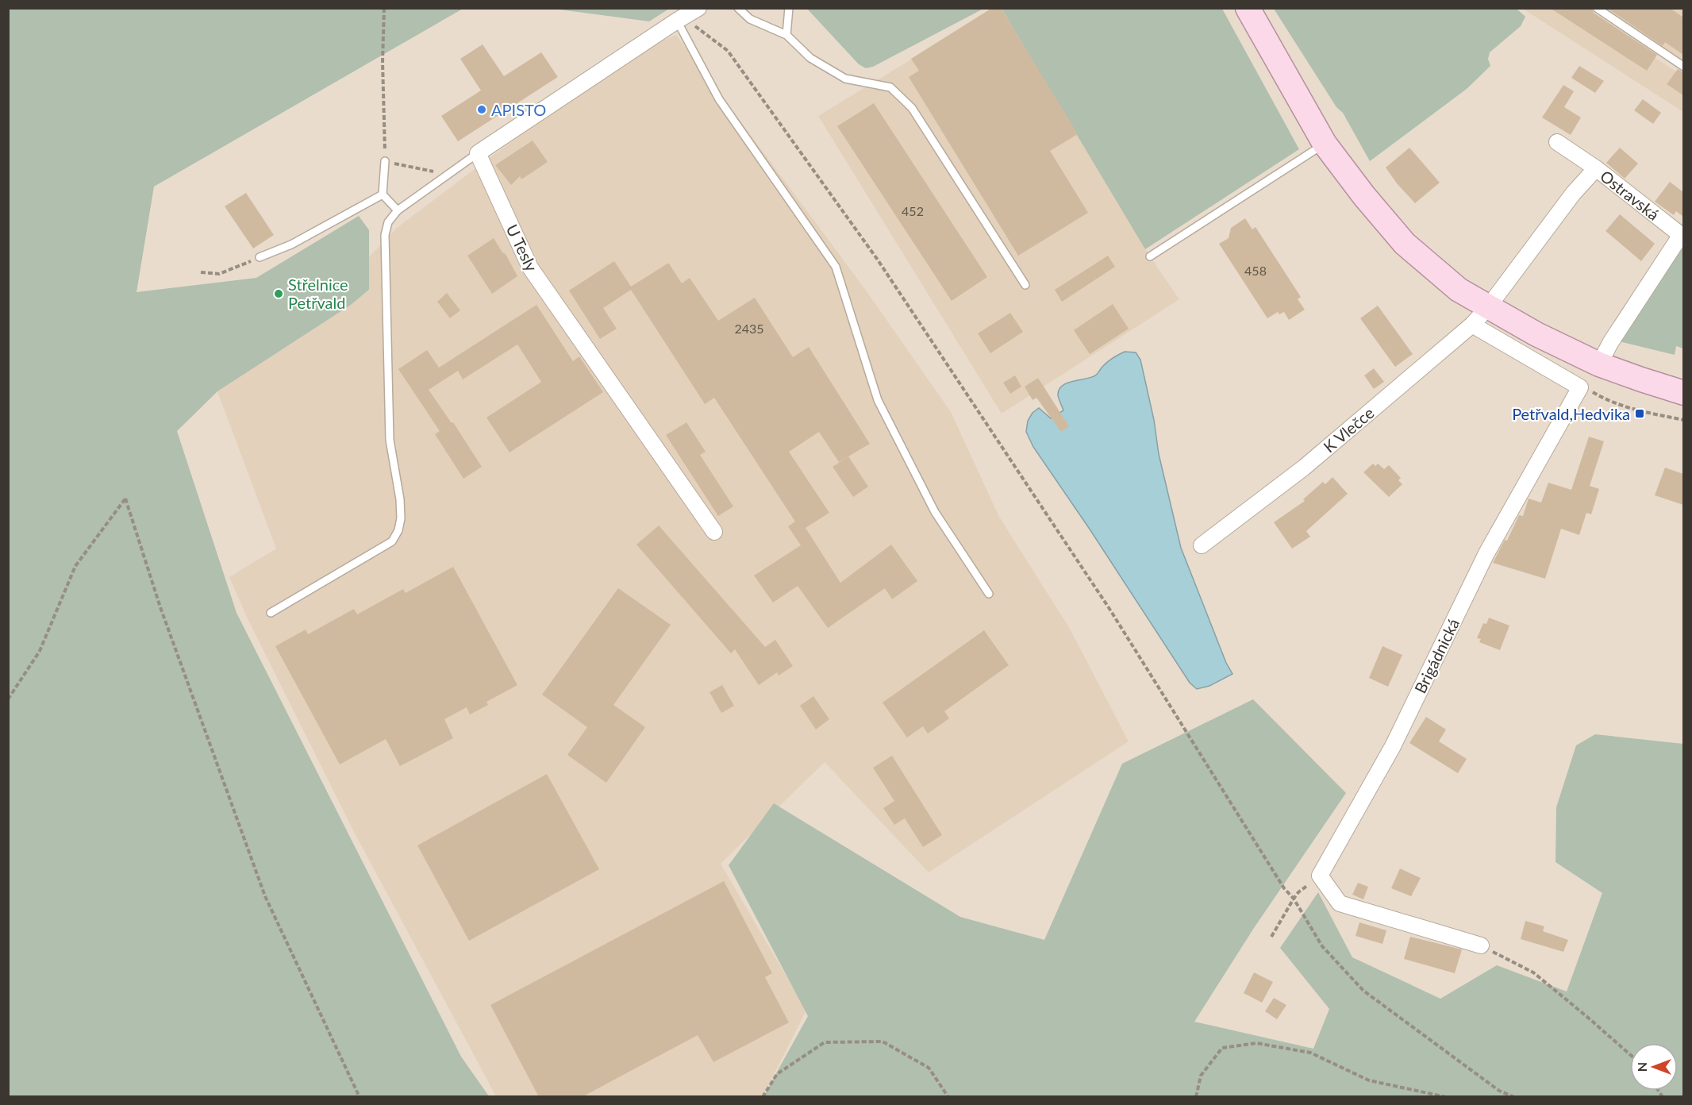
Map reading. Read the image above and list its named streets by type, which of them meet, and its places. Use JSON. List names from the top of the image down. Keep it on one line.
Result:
{"streets":{"street":["Ostravská","U Tesly","K Vlečce","Brigádnická"]},"crossings":[["Ostravská","K Vlečce"],["K Vlečce","Brigádnická"]],"places":{"other":["APISTO","Střelnice Petřvald"],"transit":["Petřvald,Hedvika"]},"house_numbers":["452","458","2435"],"north":"left"}
